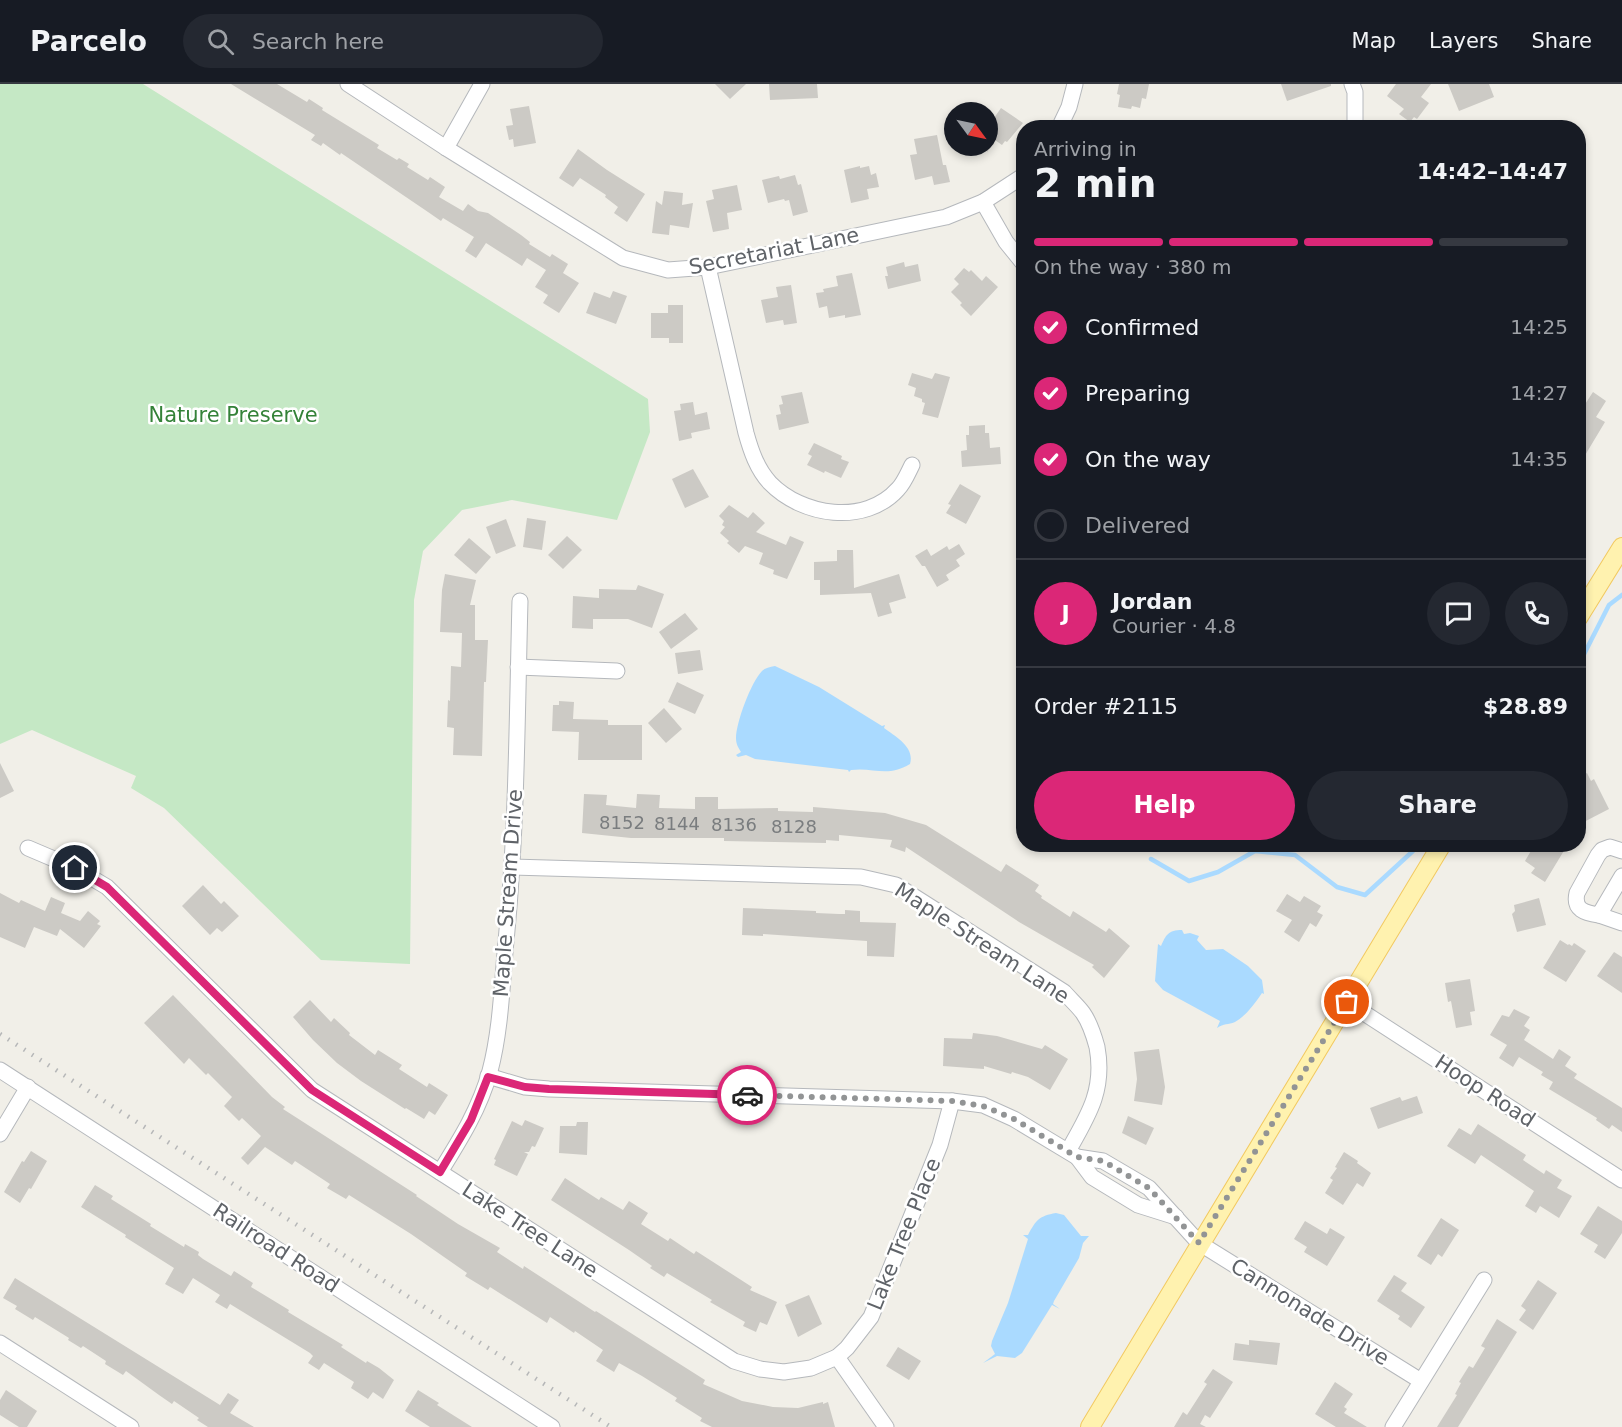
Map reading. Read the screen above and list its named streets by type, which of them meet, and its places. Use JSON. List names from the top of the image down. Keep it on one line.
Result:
{"streets":{"street":["Secretariat Lane","Maple Stream Drive","Maple Stream Lane","Hoop Road","Lake Tree Lane","Lake Tree Place","Railroad Road","Cannonade Drive"]},"crossings":[["Maple Stream Drive","Maple Stream Lane"],["Maple Stream Drive","Lake Tree Lane"],["Maple Stream Lane","Cannonade Drive"],["Lake Tree Lane","Lake Tree Place"]],"parks":["Nature Preserve"],"house_numbers":["8152","8144","8136","8128"],"north":"bottom right","page":{"header":"Parcelo","search":"Search here","nav":["Map","Layers","Share"],"heading":["2 min","Arriving in","14:42–14:47"],"panel":["Jordan","Courier · 4.8","Order #2115","$28.89"],"bar":"On the way · 380 m","list":[["Confirmed","14:25"],["Preparing","14:27"],["On the way","14:35"],"Delivered"],"round":"J","buttons":["Help","Share"]}}
